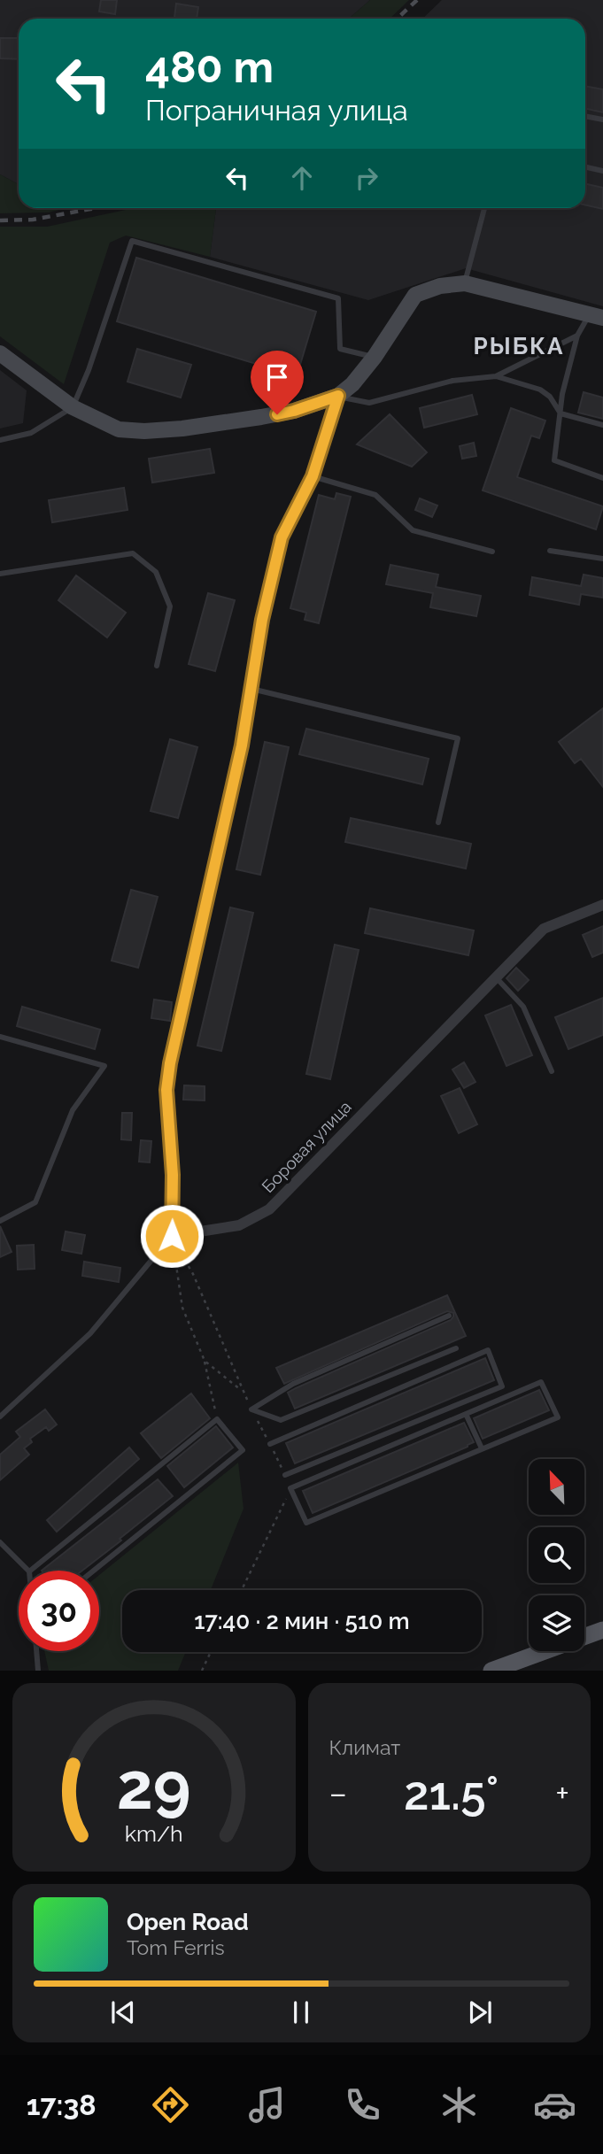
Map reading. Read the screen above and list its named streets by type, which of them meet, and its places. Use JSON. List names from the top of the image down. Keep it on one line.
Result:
{"streets":{"street":["Боровая улица"]},"districts":["РЫБКА"],"north":"top left","page":{"turn":["480 m","Пограничная улица"],"limit":"30","trip":"17:40 · 2 мин · 510 m","tile":"Климат","heat":["−","21.5°","+"],"song":["Open Road","Tom Ferris"],"tabs":"17:38","gauge":["29","km/h"]}}
